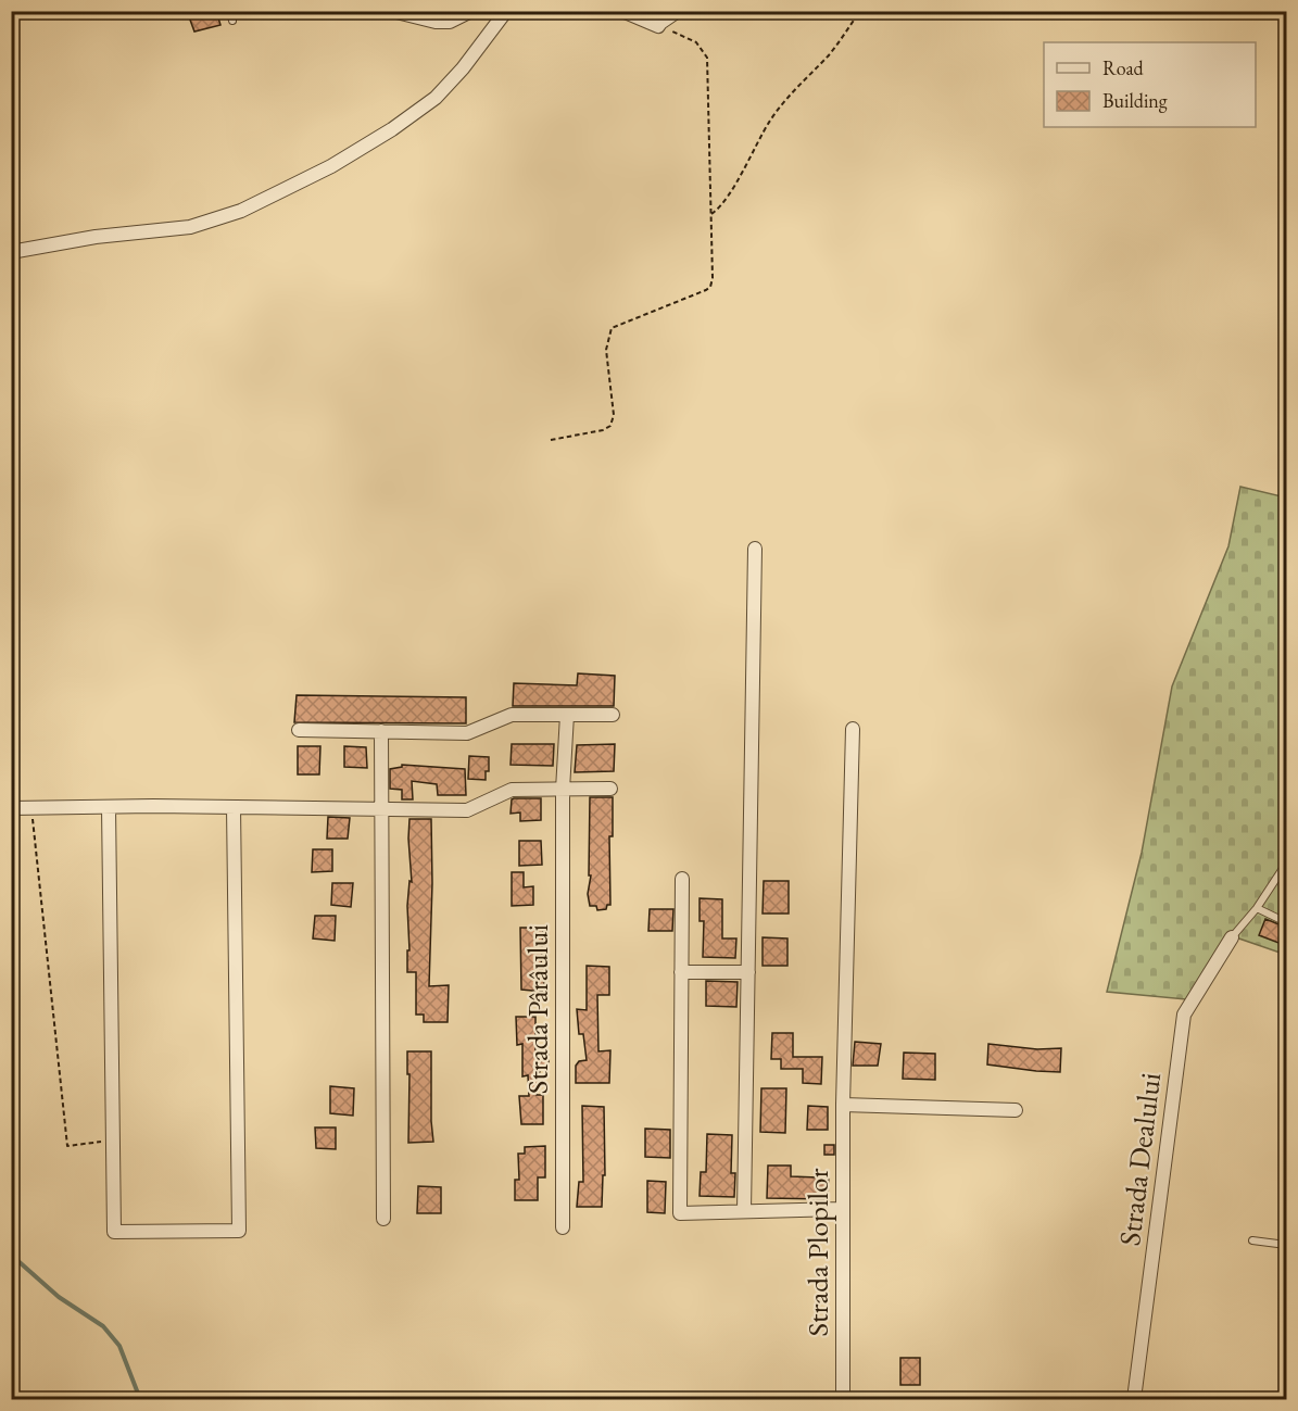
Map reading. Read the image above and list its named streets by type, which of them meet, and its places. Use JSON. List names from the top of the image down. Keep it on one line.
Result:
{"streets":{"street":["Strada Pârâului","Strada Dealului","Strada Plopilor"]},"legend":["Road","Building"]}
